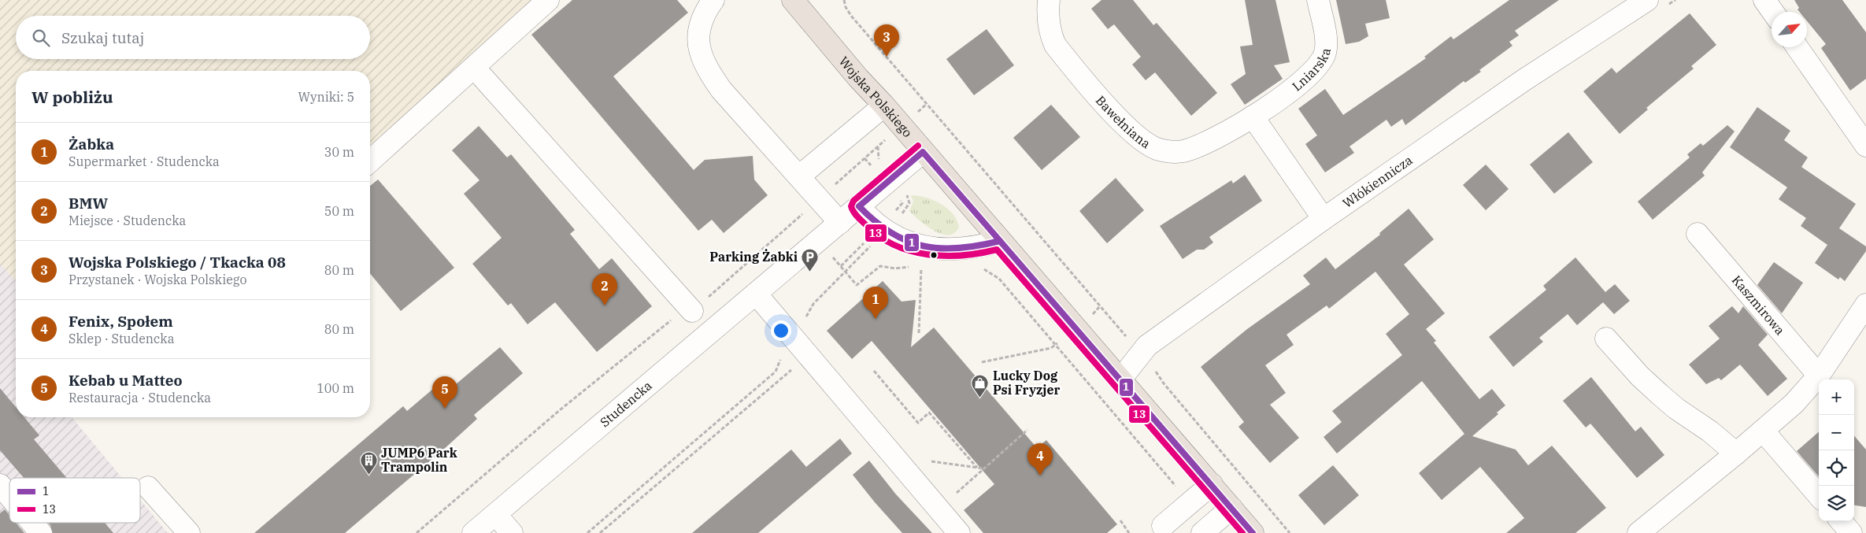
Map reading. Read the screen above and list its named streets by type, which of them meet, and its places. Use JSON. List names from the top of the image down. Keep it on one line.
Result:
{"streets":{"main road":["Wojska Polskiego"],"street":["Lniarska","Bawełniana","Włókiennicza","Kaszmirowa","Studencka"]},"crossings":[["Lniarska","Bawełniana"],["Wojska Polskiego","Włókiennicza"],["Wojska Polskiego","Studencka"]],"places":{"parking":["Parking Żabki"],"shop":["Lucky Dog Psi Fryzjer"],"building":["JUMP6 Park Trampolin"]},"lines":["transit line 13","transit line 1"],"legend":["1","13"],"north":"top right","page":{"search":"Szukaj tutaj","pins":["3","2","1","5","4"],"heading":["W pobliżu","Wyniki: 5"],"list":[{"mark":"1","name":"Żabka","note":"Supermarket · Studencka","value":"30 m"},{"mark":"2","name":"BMW","note":"Miejsce · Studencka","value":"50 m"},{"mark":"3","name":"Wojska Polskiego / Tkacka 08","note":"Przystanek · Wojska Polskiego","value":"80 m"},{"mark":"4","name":"Fenix, Społem","note":"Sklep · Studencka","value":"80 m"},{"mark":"5","name":"Kebab u Matteo","note":"Restauracja · Studencka","value":"100 m"}],"map_buttons":["+","−"]}}
